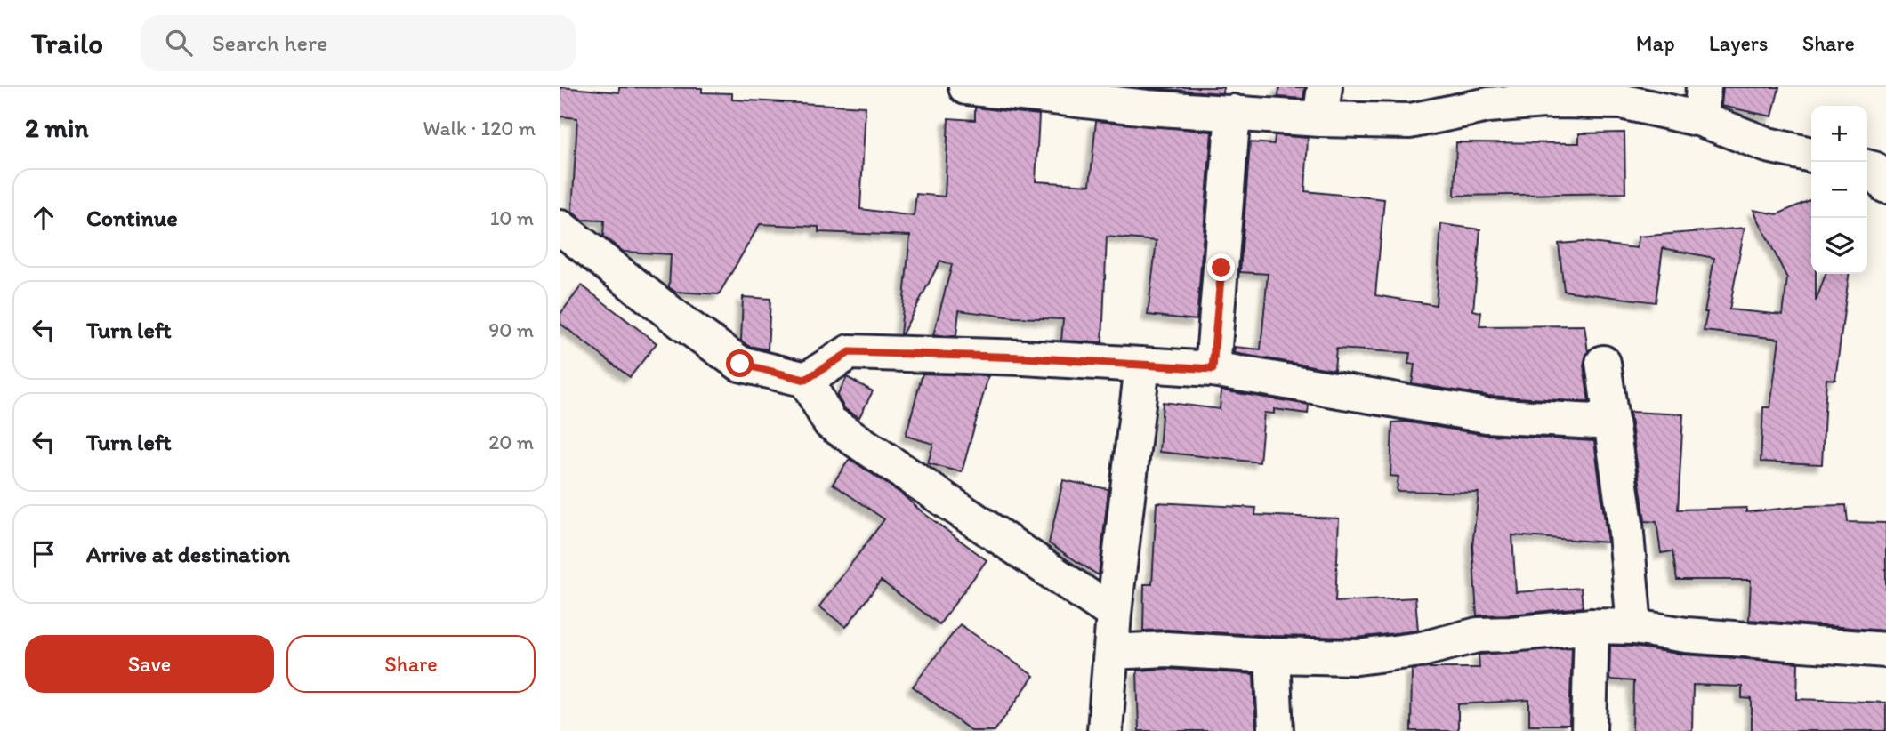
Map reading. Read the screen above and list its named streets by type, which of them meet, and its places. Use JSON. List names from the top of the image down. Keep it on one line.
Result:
{"page":{"header":"Trailo","search":"Search here","nav":["Map","Layers","Share"],"heading":["2 min","Walk · 120 m"],"map_buttons":["+","−"],"list":[["Continue","10 m"],["Turn left","90 m"],["Turn left","20 m"],"Arrive at destination"],"buttons":["Save","Share"]}}
